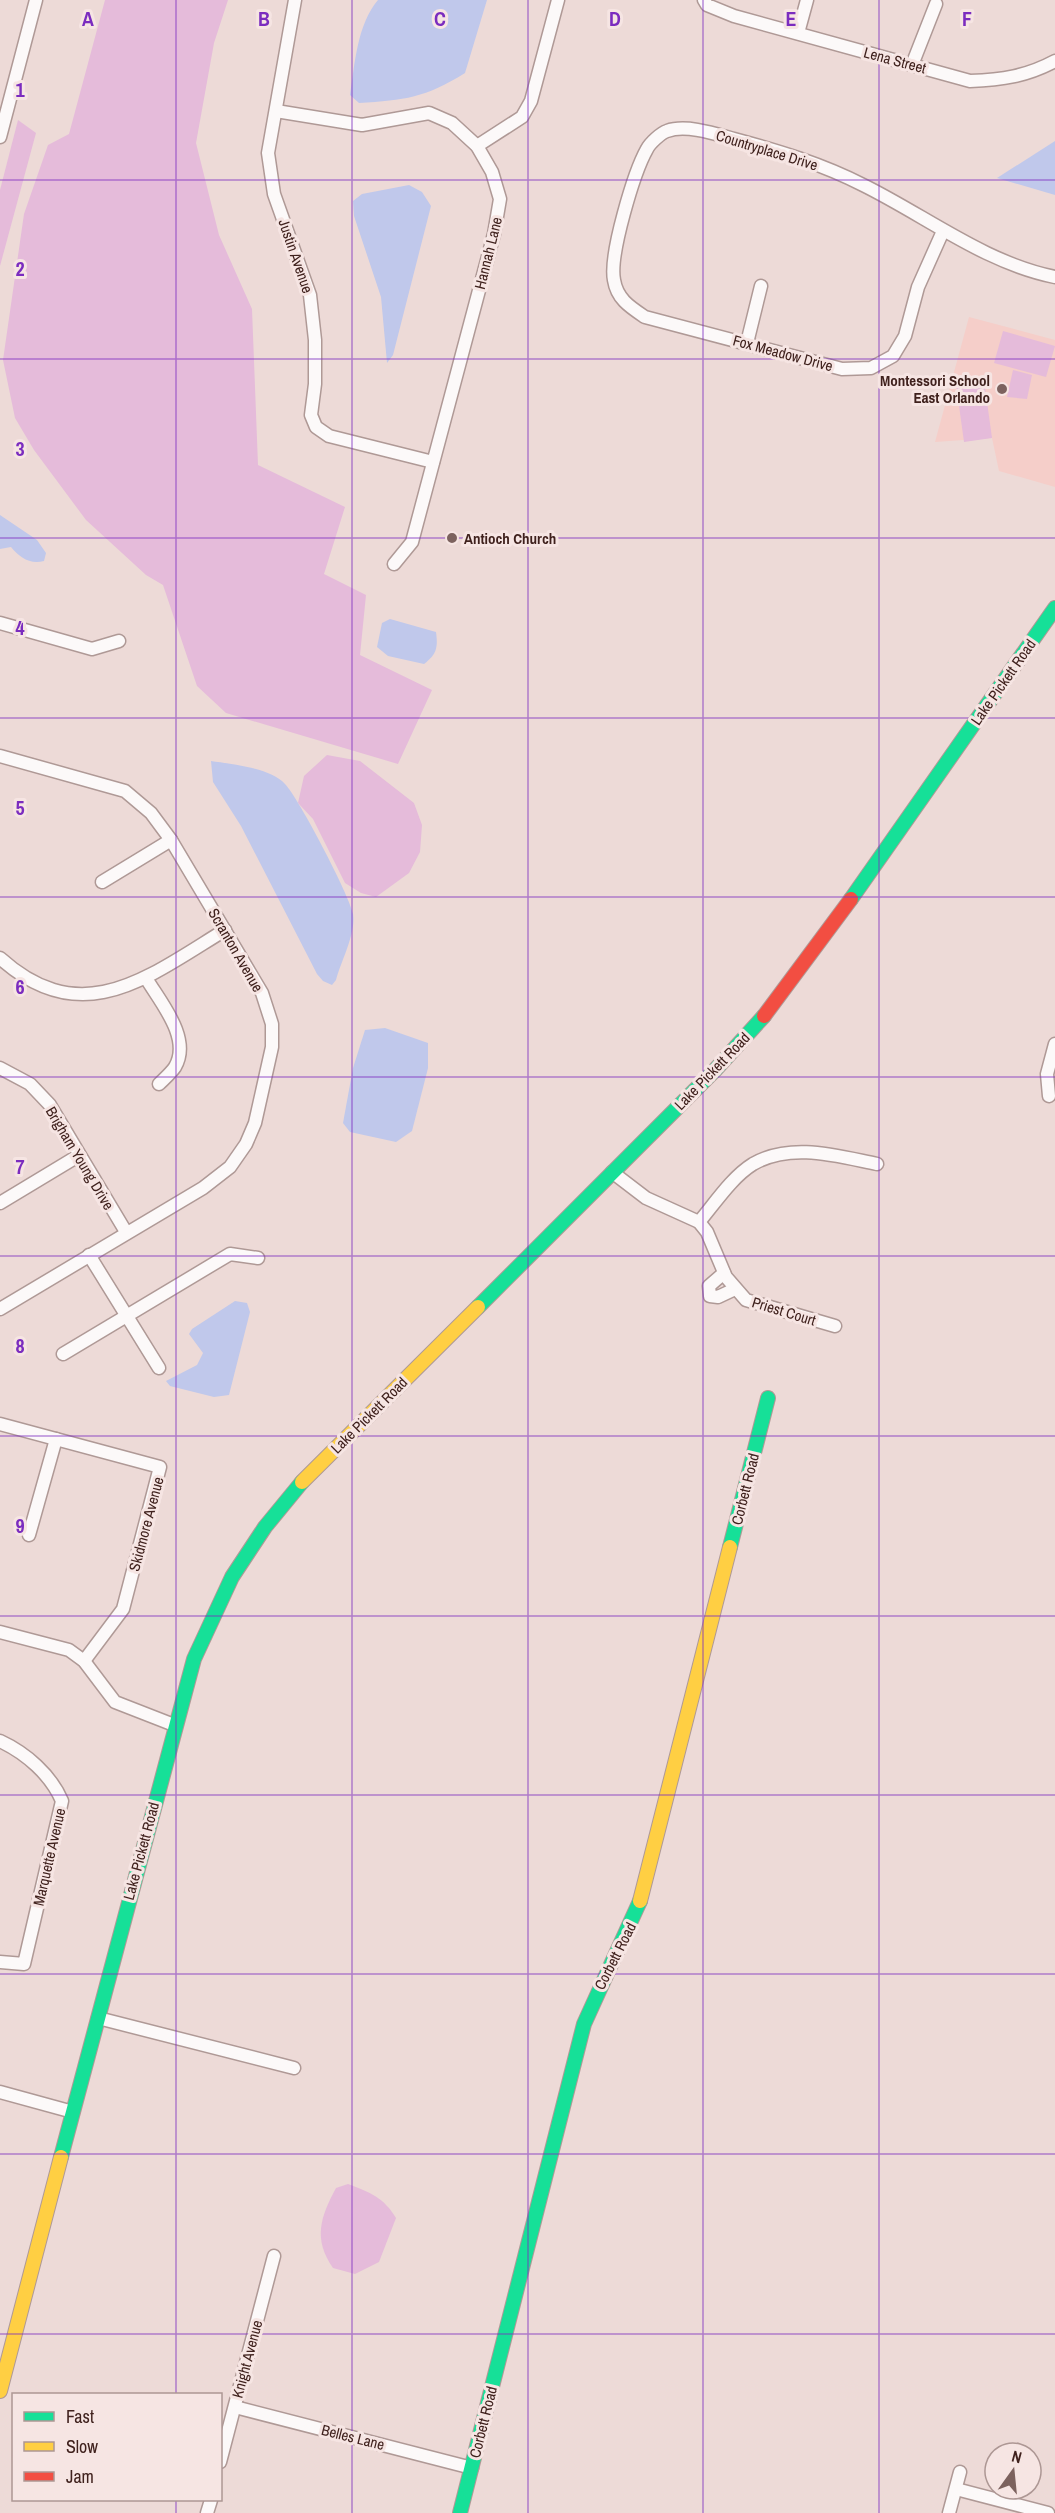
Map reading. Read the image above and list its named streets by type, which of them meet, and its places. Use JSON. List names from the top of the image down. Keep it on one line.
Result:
{"streets":{"main road":["Lake Pickett Road","Corbett Road"],"street":["Lena Street","Countryplace Drive","Hannah Lane","Justin Avenue","Fox Meadow Drive","Scranton Avenue","Brigham Young Drive","Priest Court","Skidmore Avenue","Marquette Avenue","Knight Avenue","Belles Lane"]},"crossings":[["Countryplace Drive","Fox Meadow Drive"],["Hannah Lane","Justin Avenue"],["Scranton Avenue","Brigham Young Drive"],["Corbett Road","Belles Lane"],["Knight Avenue","Belles Lane"]],"places":["Montessori School East Orlando","Antioch Church"],"legend":["Fast","Slow","Jam"],"north":"top","grid":{"columns":["A","B","C","D","E","F"],"rows":["1","2","3","4","5","6","7","8","9"]}}
